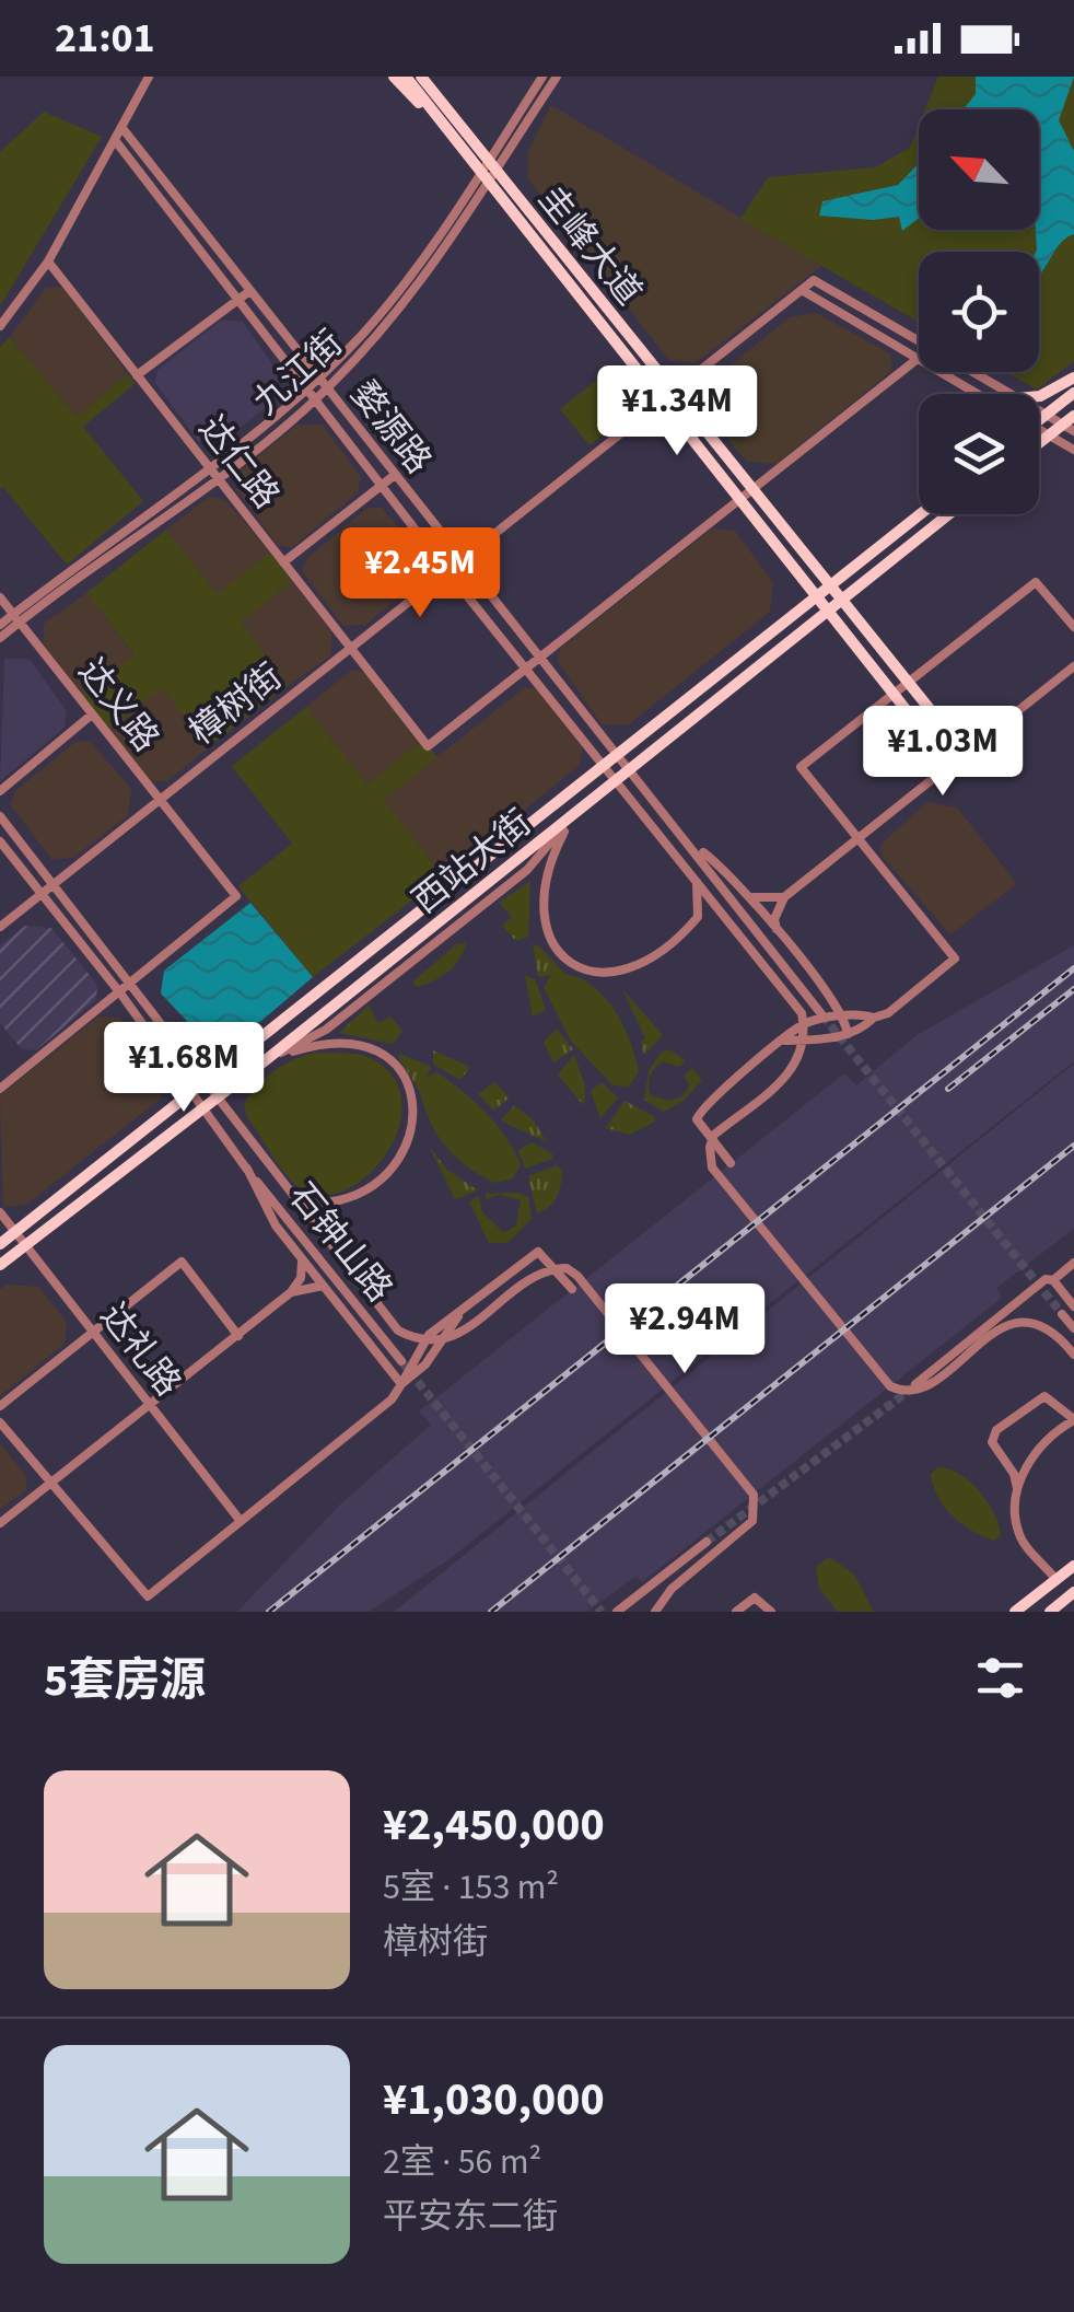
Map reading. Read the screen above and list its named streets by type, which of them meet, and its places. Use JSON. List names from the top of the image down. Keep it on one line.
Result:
{"streets":{"main road":["圭峰大道","西站大街"],"street":["九江街","婺源路","达仁路","樟树街","达义路","石钟山路","达礼路"]},"crossings":[["圭峰大道","九江街"],["圭峰大道","樟树街"],["圭峰大道","西站大街"],["九江街","婺源路"],["九江街","达仁路"],["九江街","达义路"],["婺源路","达仁路"],["婺源路","樟树街"],["婺源路","西站大街"],["达仁路","樟树街"],["樟树街","达义路"],["樟树街","石钟山路"],["西站大街","石钟山路"],["西站大街","达礼路"]],"north":"top left","page":{"status":"21:01","price":["¥1.34M","¥2.45M","¥1.03M","¥1.68M","¥2.94M"],"heading":"5套房源","list":[{"name":"¥2,450,000","note":"5室 · 153 m² · 樟树街"},{"name":"¥1,030,000","note":"2室 · 56 m² · 平安东二街"}]}}
